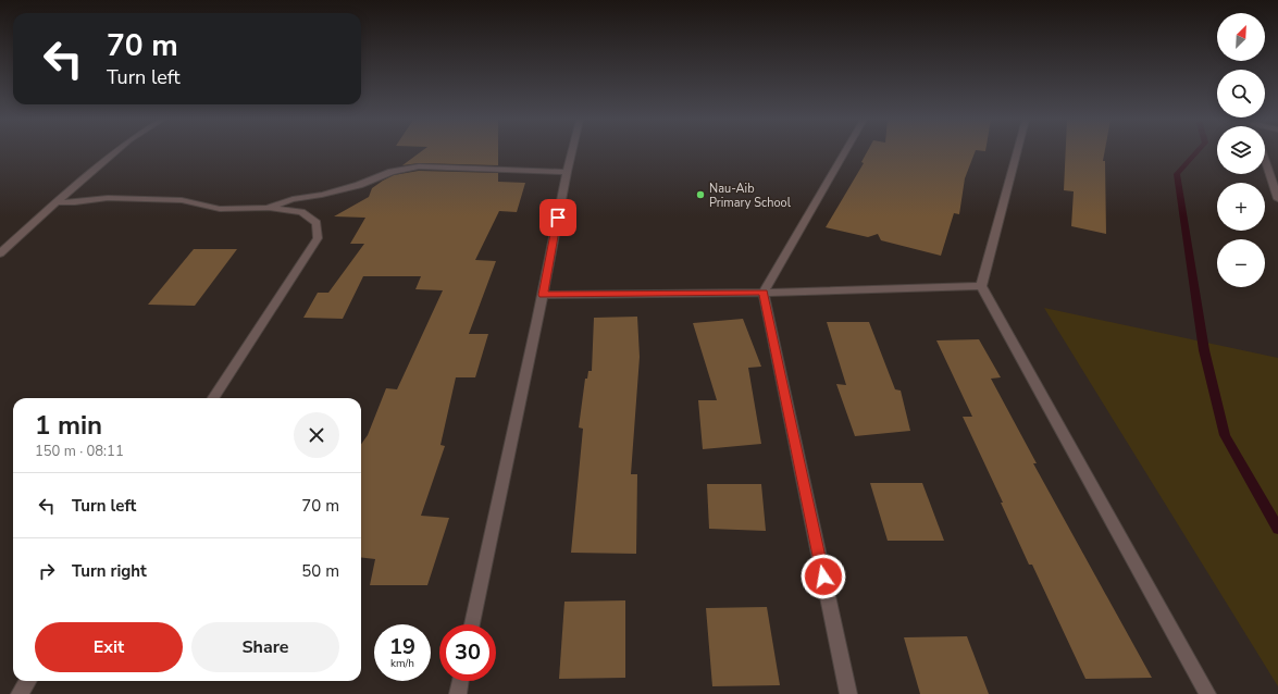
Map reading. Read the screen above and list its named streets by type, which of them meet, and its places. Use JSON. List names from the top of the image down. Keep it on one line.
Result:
{"places":["Nau-Aib Primary School"],"north":"top right","page":{"map_buttons":["+","−"],"turn":["70 m","Turn left"],"heading":["1 min","150 m · 08:11"],"list":[{"name":"Turn left","value":"70 m"},{"name":"Turn right","value":"50 m"}],"buttons":["Exit","Share"],"speed":"19 km/h","limit":"30"}}
